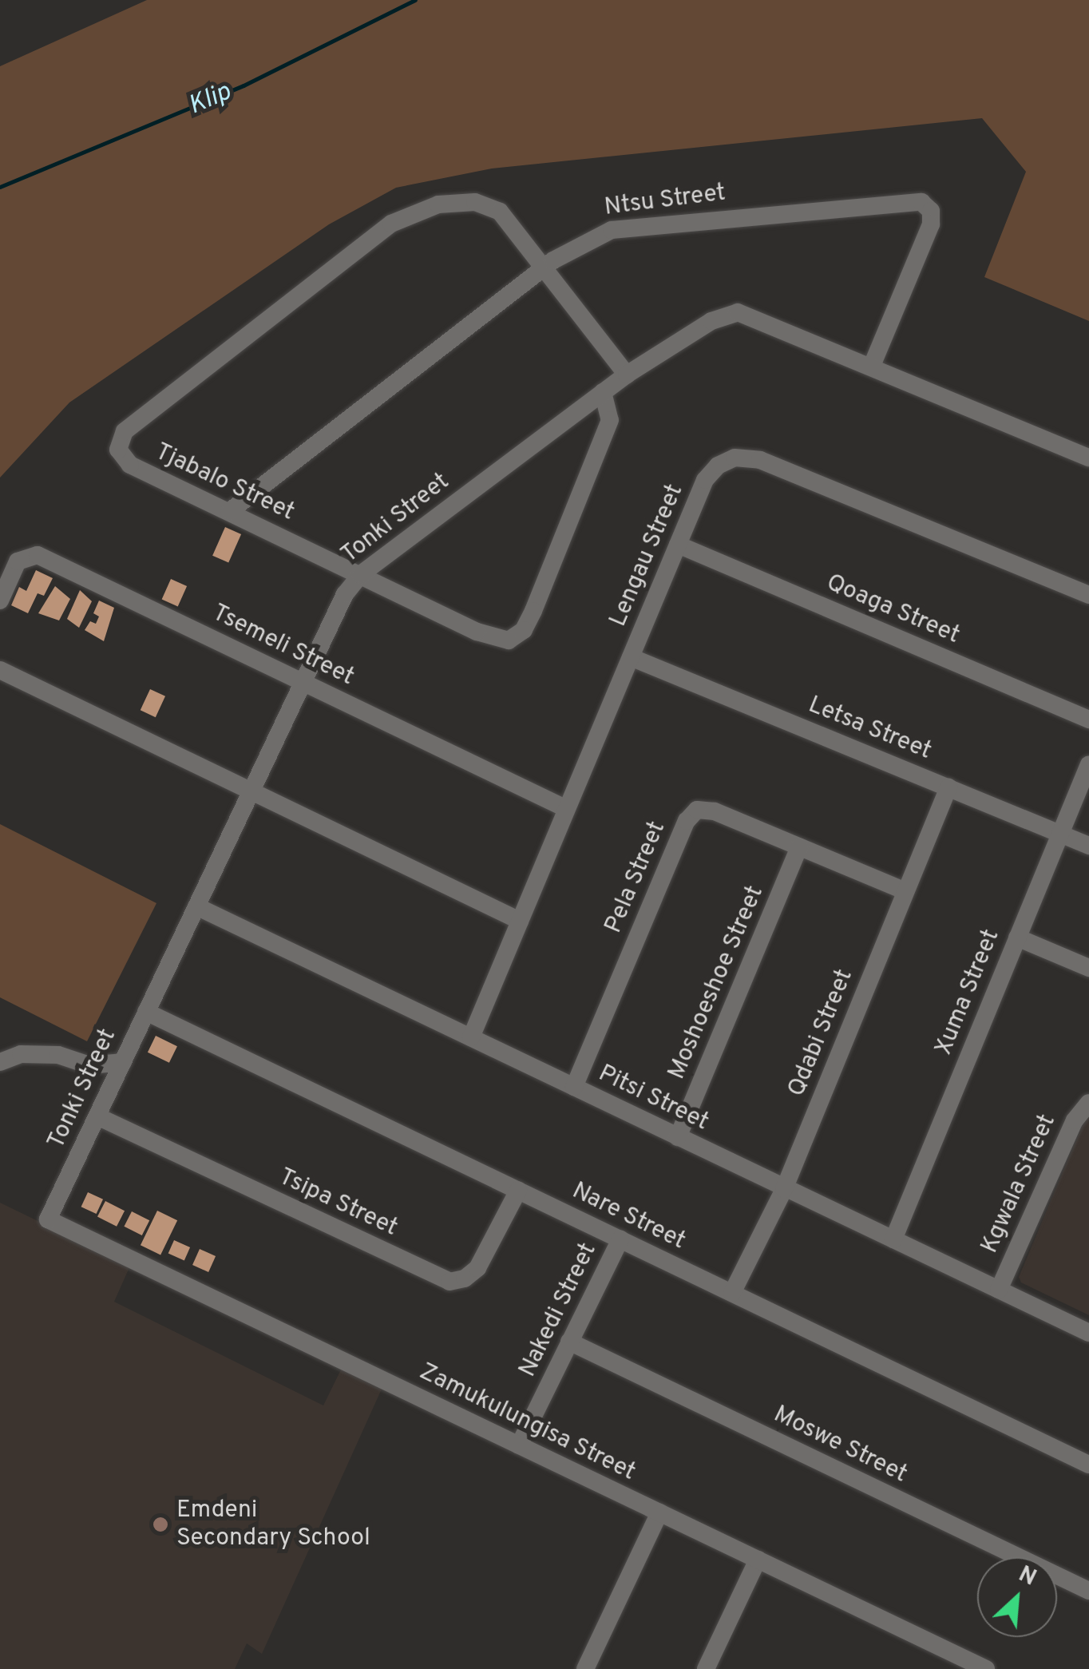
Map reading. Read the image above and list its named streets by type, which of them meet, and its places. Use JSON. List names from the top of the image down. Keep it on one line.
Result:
{"streets":{"street":["Ntsu Street","Tjabalo Street","Tonki Street","Lengau Street","Qoaga Street","Tsemeli Street","Letsa Street","Pela Street","Moshoeshoe Street","Xuma Street","Qdabi Street","Pitsi Street","Kgwala Street","Tsipa Street","Nare Street","Nakedi Street","Zamukulungisa Street","Moswe Street"]},"crossings":[["Ntsu Street","Tjabalo Street"],["Ntsu Street","Tonki Street"],["Tjabalo Street","Tonki Street"],["Tonki Street","Tsemeli Street"],["Tonki Street","Pitsi Street"],["Tonki Street","Tsipa Street"],["Tonki Street","Nare Street"],["Tonki Street","Zamukulungisa Street"],["Lengau Street","Qoaga Street"],["Lengau Street","Tsemeli Street"],["Lengau Street","Letsa Street"],["Lengau Street","Pitsi Street"],["Letsa Street","Xuma Street"],["Letsa Street","Qdabi Street"],["Pela Street","Moshoeshoe Street"],["Pela Street","Qdabi Street"],["Pela Street","Pitsi Street"],["Moshoeshoe Street","Pitsi Street"],["Xuma Street","Pitsi Street"],["Qdabi Street","Pitsi Street"],["Qdabi Street","Nare Street"],["Pitsi Street","Kgwala Street"],["Tsipa Street","Nare Street"],["Nare Street","Nakedi Street"],["Nakedi Street","Zamukulungisa Street"],["Nakedi Street","Moswe Street"]],"water":["Klip"],"places":["Emdeni Secondary School"],"north":"top right"}
